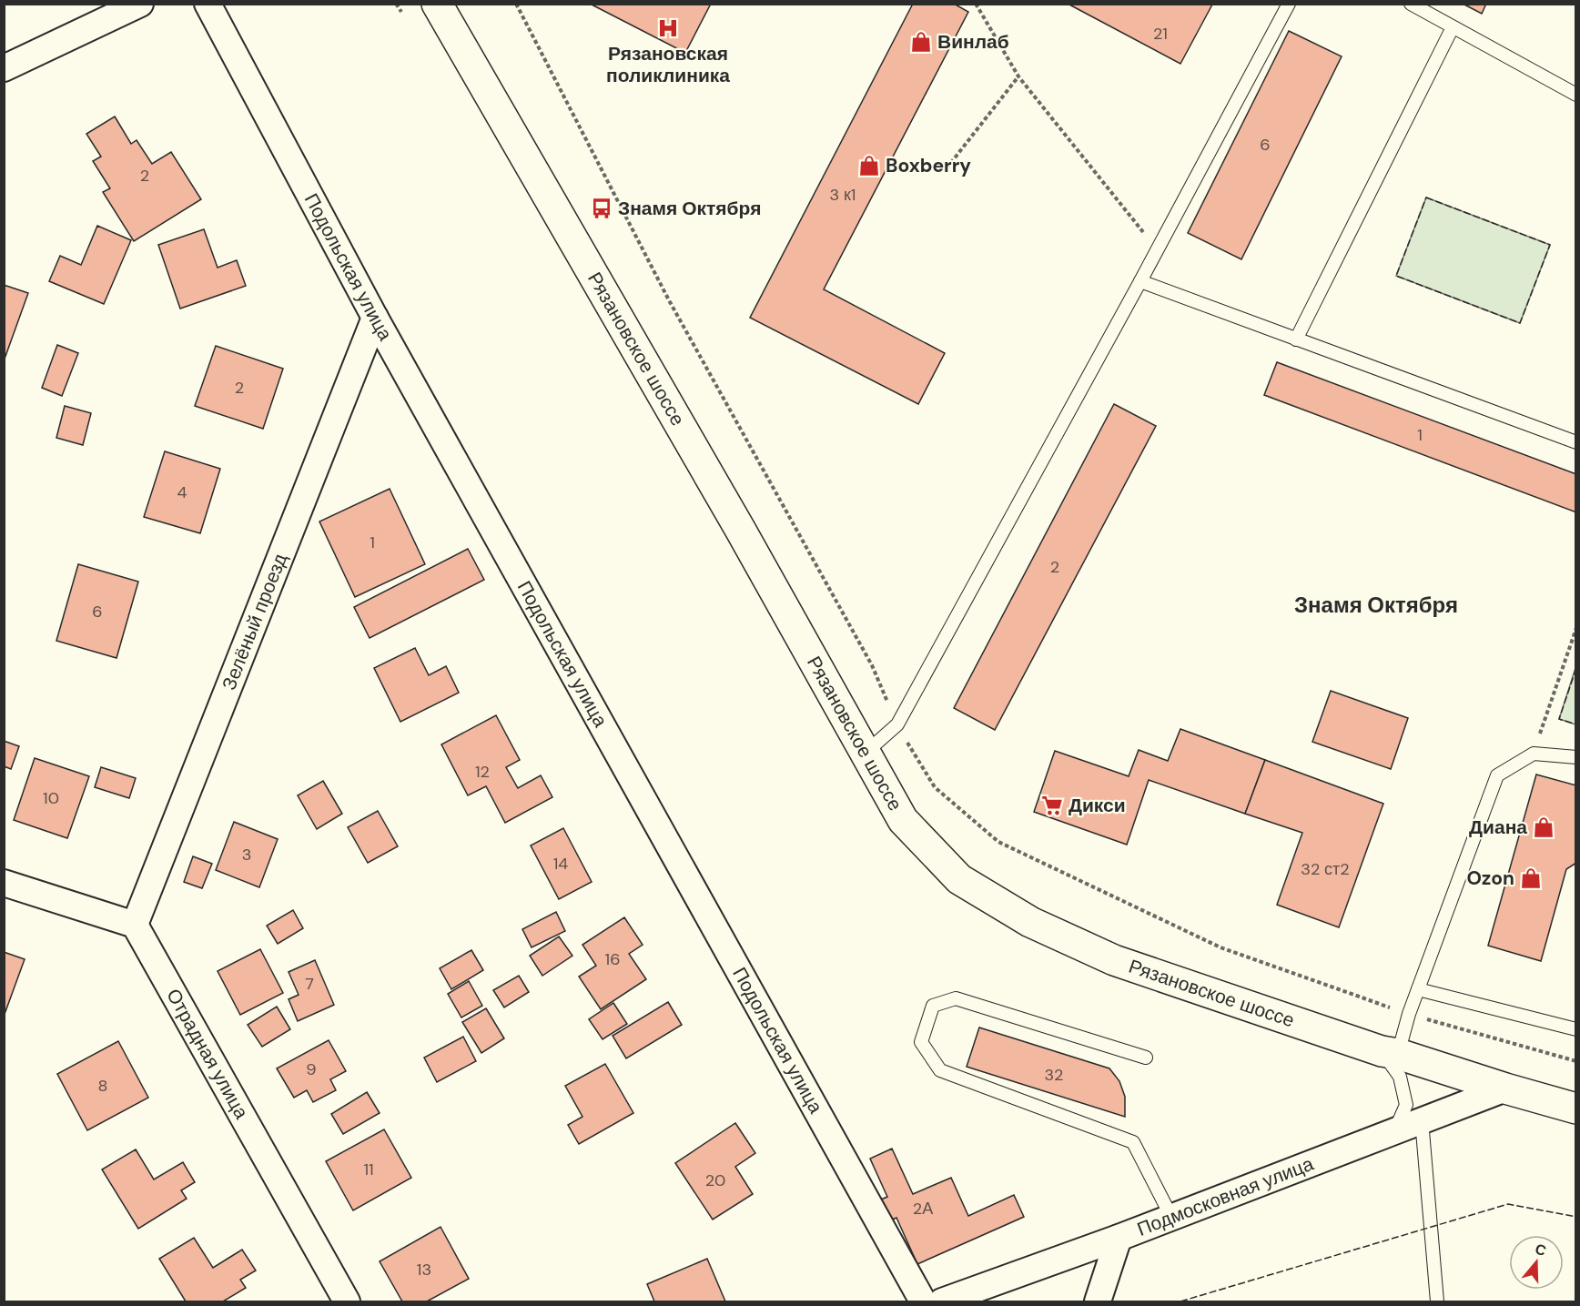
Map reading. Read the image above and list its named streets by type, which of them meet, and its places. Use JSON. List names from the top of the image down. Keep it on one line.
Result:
{"streets":{"main road":["Рязановское шоссе"],"street":["Подольская улица","Зелёный проезд","Отрадная улица","Подмосковная улица"]},"crossings":[["Подольская улица","Зелёный проезд"],["Рязановское шоссе","Подмосковная улица"],["Зелёный проезд","Отрадная улица"]],"districts":["Знамя Октября"],"places":{"hospital":["Рязановская поликлиника"],"shop":["Винлаб","Boxberry","Диана","Ozon"],"bus stop":["Знамя Октября"],"supermarket":["Дикси"]},"house_numbers":["21","6","2","3 к1","2","1","4","1","2","6","12","10","3","14","32 ст2","16","7","9","32","8","11","20","2А","13"],"north":"top"}
